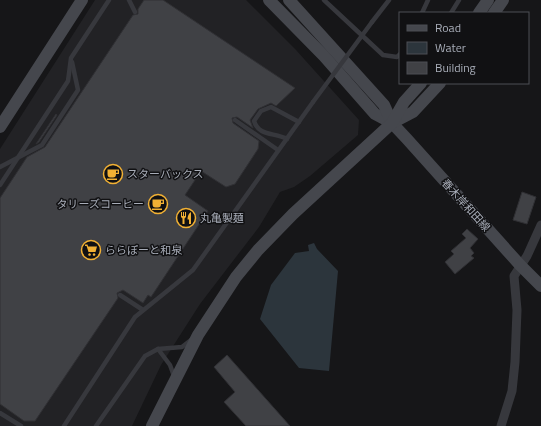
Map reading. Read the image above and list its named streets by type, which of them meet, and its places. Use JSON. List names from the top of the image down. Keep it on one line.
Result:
{"streets":{"street":["春木岸和田線"]},"places":{"cafe":["スターバックス","タリーズコーヒー"],"restaurant":["丸亀製麺"],"supermarket":["ららぽーと和泉"]},"legend":["Road","Water","Building"]}
